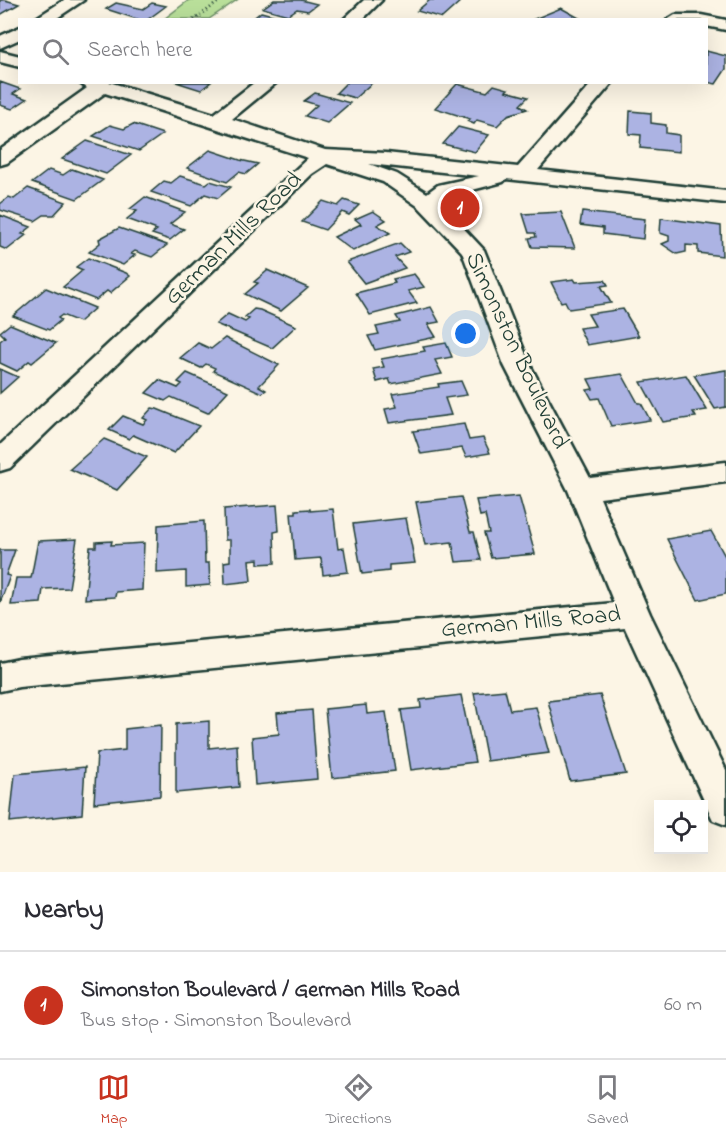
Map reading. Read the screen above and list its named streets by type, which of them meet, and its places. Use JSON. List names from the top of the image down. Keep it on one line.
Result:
{"streets":{"street":["German Mills Road","Simonston Boulevard"]},"crossings":[["German Mills Road","Simonston Boulevard"]],"page":{"search":"Search here","pins":"1","heading":"Nearby","list":[{"mark":"1","name":"Simonston Boulevard / German Mills Road","note":"Bus stop · Simonston Boulevard","value":"60 m"}],"nav":["Map","Directions","Saved"]}}
